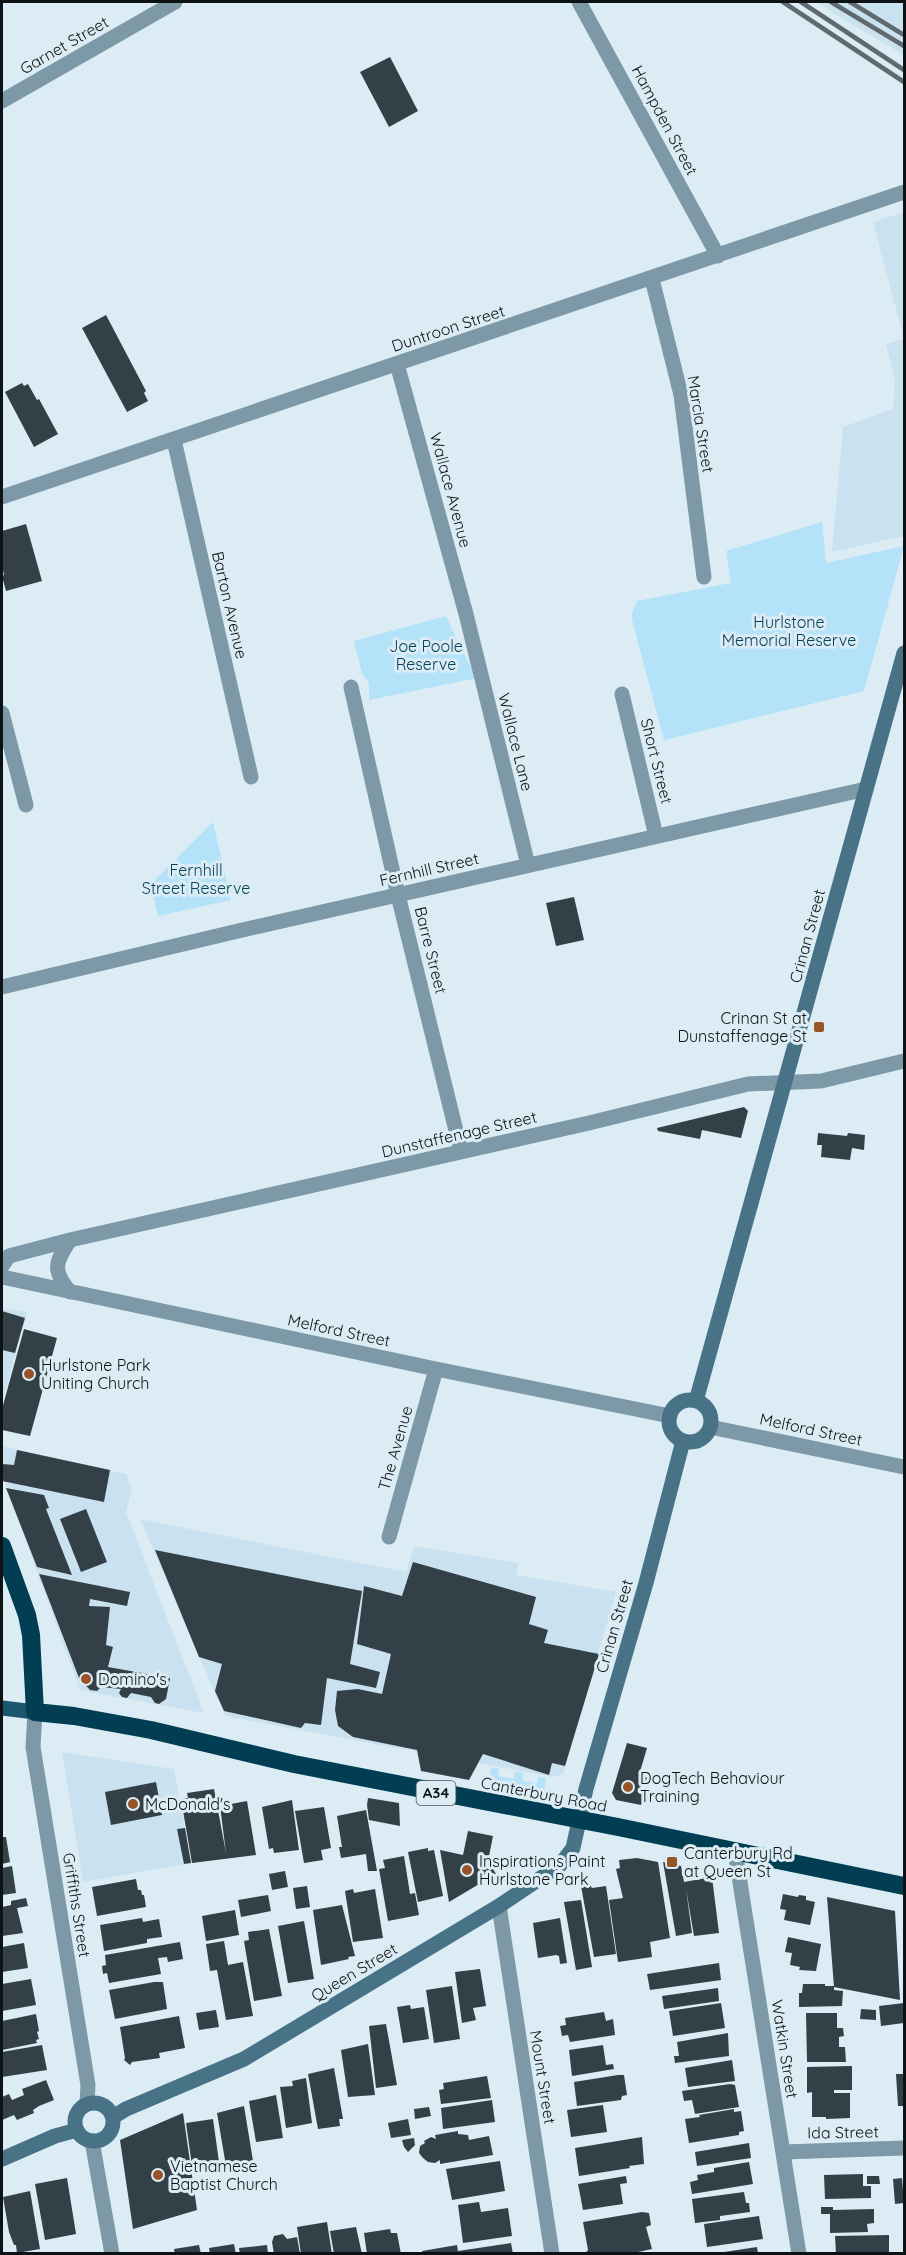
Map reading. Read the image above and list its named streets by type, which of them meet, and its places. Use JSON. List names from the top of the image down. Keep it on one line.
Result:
{"streets":{"highway":["A34","Canterbury Road"],"street":["Garnet Street","Hampden Street","Duntroon Street","Marcia Street","Wallace Avenue","Barton Avenue","Wallace Lane","Short Street","Fernhill Street","Crinan Street","Barre Street","Dunstaffenage Street","Melford Street","The Avenue","Griffiths Street","Queen Street","Watkin Street","Mount Street","Ida Street"]},"crossings":[["Hampden Street","Duntroon Street"],["Duntroon Street","Marcia Street"],["Duntroon Street","Wallace Avenue"],["Duntroon Street","Barton Avenue"],["Wallace Avenue","Wallace Lane"],["Wallace Lane","Fernhill Street"],["Short Street","Fernhill Street"],["Fernhill Street","Crinan Street"],["Fernhill Street","Barre Street"],["Crinan Street","Dunstaffenage Street"],["Crinan Street","Melford Street"],["Crinan Street","Canterbury Road"],["Crinan Street","Queen Street"],["Barre Street","Dunstaffenage Street"],["Melford Street","The Avenue"],["Canterbury Road","Griffiths Street"],["Canterbury Road","Queen Street"],["Canterbury Road","Watkin Street"],["Griffiths Street","Queen Street"],["Queen Street","Mount Street"],["Watkin Street","Ida Street"]],"parks":["Hurlstone Memorial Reserve","Joe Poole Reserve","Fernhill Street Reserve"],"places":{"transit":["Crinan St at Dunstaffenage St","Canterbury Rd at Queen St"],"other":["Hurlstone Park Uniting Church","Domino's","DogTech Behaviour Training","McDonald's","Inspirations Paint Hurlstone Park","Vietnamese Baptist Church"]}}
